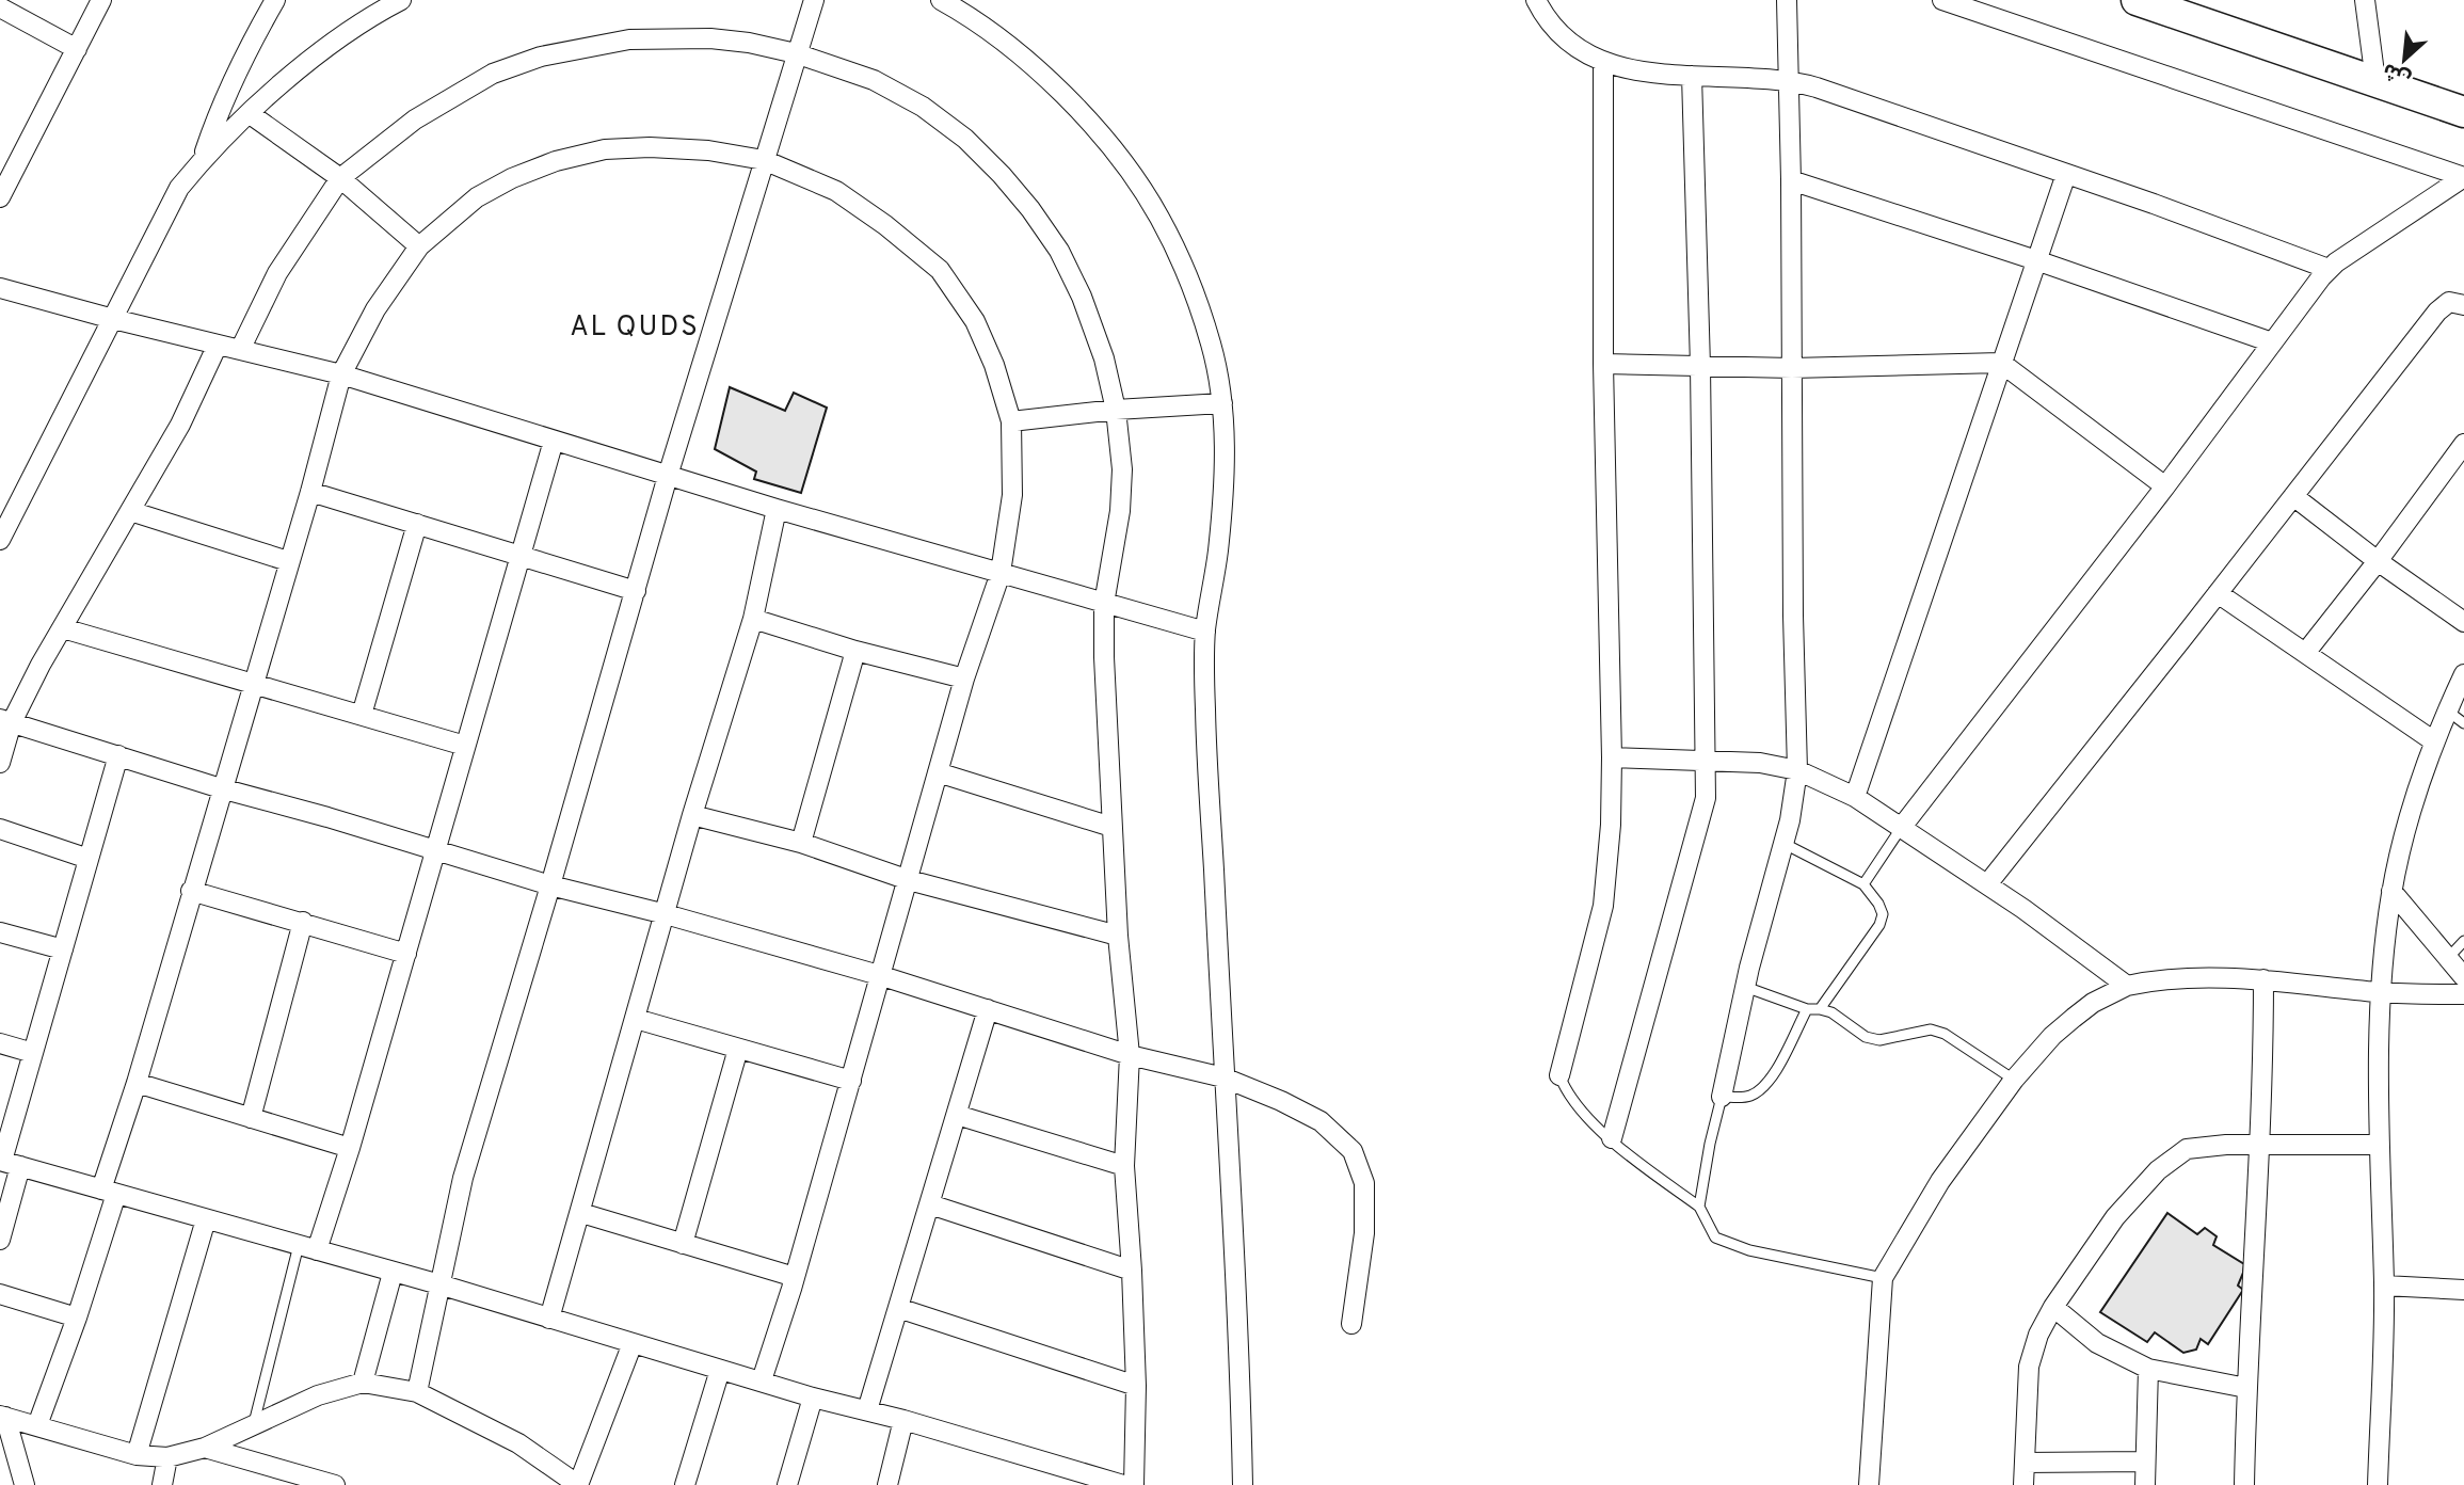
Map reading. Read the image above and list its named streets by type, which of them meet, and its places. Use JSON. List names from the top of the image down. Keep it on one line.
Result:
{"districts":["AL QUDS"],"north":"bottom left"}
